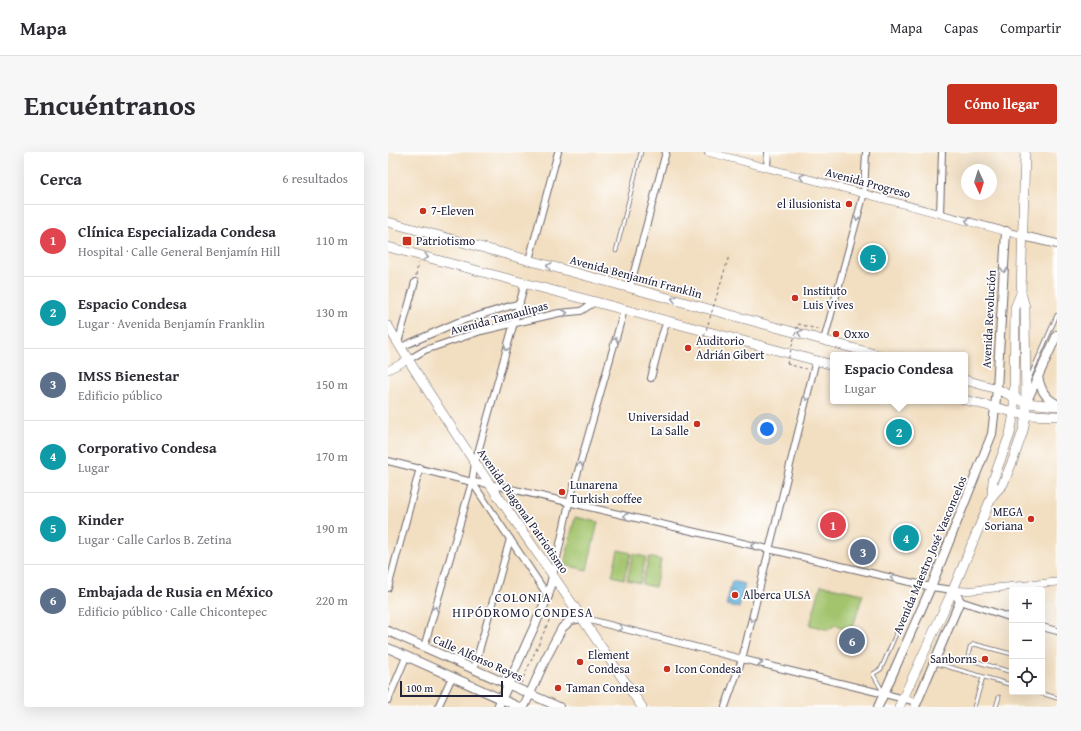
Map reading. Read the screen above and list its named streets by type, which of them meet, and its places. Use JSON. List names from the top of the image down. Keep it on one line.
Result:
{"streets":{"main road":["Avenida Benjamín Franklin","Avenida Revolución","Avenida Diagonal Patriotismo","Avenida Maestro José Vasconcelos","Calle Alfonso Reyes"],"street":["Avenida Progreso","Avenida Tamaulipas"]},"crossings":[["Avenida Progreso","Avenida Revolución"],["Avenida Tamaulipas","Avenida Diagonal Patriotismo"],["Avenida Revolución","Avenida Maestro José Vasconcelos"]],"one_way":["Avenida Progreso"],"districts":["COLONIA HIPÓDROMO CONDESA"],"places":{"other":["el ilusionista","7-Eleven","Instituto Luis Vives","Oxxo","Auditorio Adrián Gibert","Universidad La Salle","Lunarena Turkish coffee","MEGA Soriana","Alberca ULSA","Sanborns","Element Condesa","Icon Condesa","Taman Condesa"],"transit":["Patriotismo"]},"scale_bar":"100 m","north":"bottom","page":{"header":"Mapa","nav":["Mapa","Capas","Compartir"],"title":"Encuéntranos","buttons":"Cómo llegar","heading":["Cerca","6 resultados"],"list":[{"mark":"1","name":"Clínica Especializada Condesa","note":"Hospital · Calle General Benjamín Hill","value":"110 m"},{"mark":"2","name":"Espacio Condesa","note":"Lugar · Avenida Benjamín Franklin","value":"130 m"},{"mark":"3","name":"IMSS Bienestar","note":"Edificio público","value":"150 m"},{"mark":"4","name":"Corporativo Condesa","note":"Lugar","value":"170 m"},{"mark":"5","name":"Kinder","note":"Lugar · Calle Carlos B. Zetina","value":"190 m"},{"mark":"6","name":"Embajada de Rusia en México","note":"Edificio público · Calle Chicontepec","value":"220 m"}],"pins":["5","2","1","4","3","6"],"popup":["Espacio Condesa","Lugar"],"map_buttons":["+","−"],"scale":"100 m"}}
